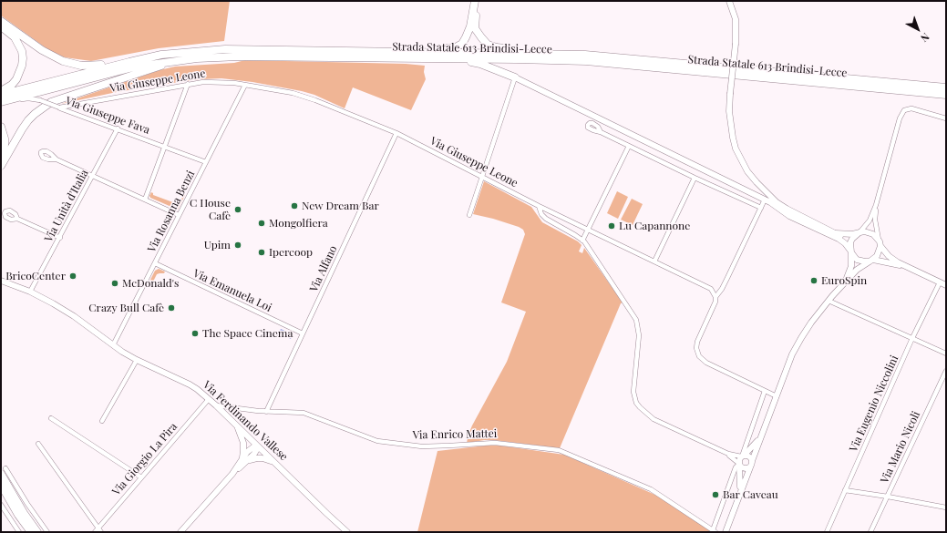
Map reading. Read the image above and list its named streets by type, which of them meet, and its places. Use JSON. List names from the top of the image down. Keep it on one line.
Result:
{"streets":{"highway":["Strada Statale 613 Brindisi-Lecce"],"street":["Via Giuseppe Leone","Via Giuseppe Fava","Via Unità d'Italia","Via Rosanna Benzi","Via Alfano","Via Emanuela Loi","Via Eugenio Niccolini","Via Ferdinando Vallese","Via Enrico Mattei","Via Mario Nicoli","Via Giorgio La Pira"]},"crossings":[["Strada Statale 613 Brindisi-Lecce","Via Giuseppe Fava"],["Via Giuseppe Leone","Via Giuseppe Fava"],["Via Giuseppe Leone","Via Rosanna Benzi"],["Via Giuseppe Leone","Via Alfano"],["Via Giuseppe Fava","Via Unità d'Italia"],["Via Giuseppe Fava","Via Rosanna Benzi"],["Via Unità d'Italia","Via Ferdinando Vallese"],["Via Rosanna Benzi","Via Emanuela Loi"],["Via Rosanna Benzi","Via Ferdinando Vallese"],["Via Alfano","Via Emanuela Loi"],["Via Alfano","Via Enrico Mattei"],["Via Ferdinando Vallese","Via Enrico Mattei"],["Via Ferdinando Vallese","Via Giorgio La Pira"]],"places":["New Dream Bar","C House Cafè","Mongolfiera","Lu Capannone","Upim","Ipercoop","BricoCenter","EuroSpin","McDonald's","Crazy Bull Cafè","The Space Cinema","Bar Caveau"],"north":"bottom right"}
